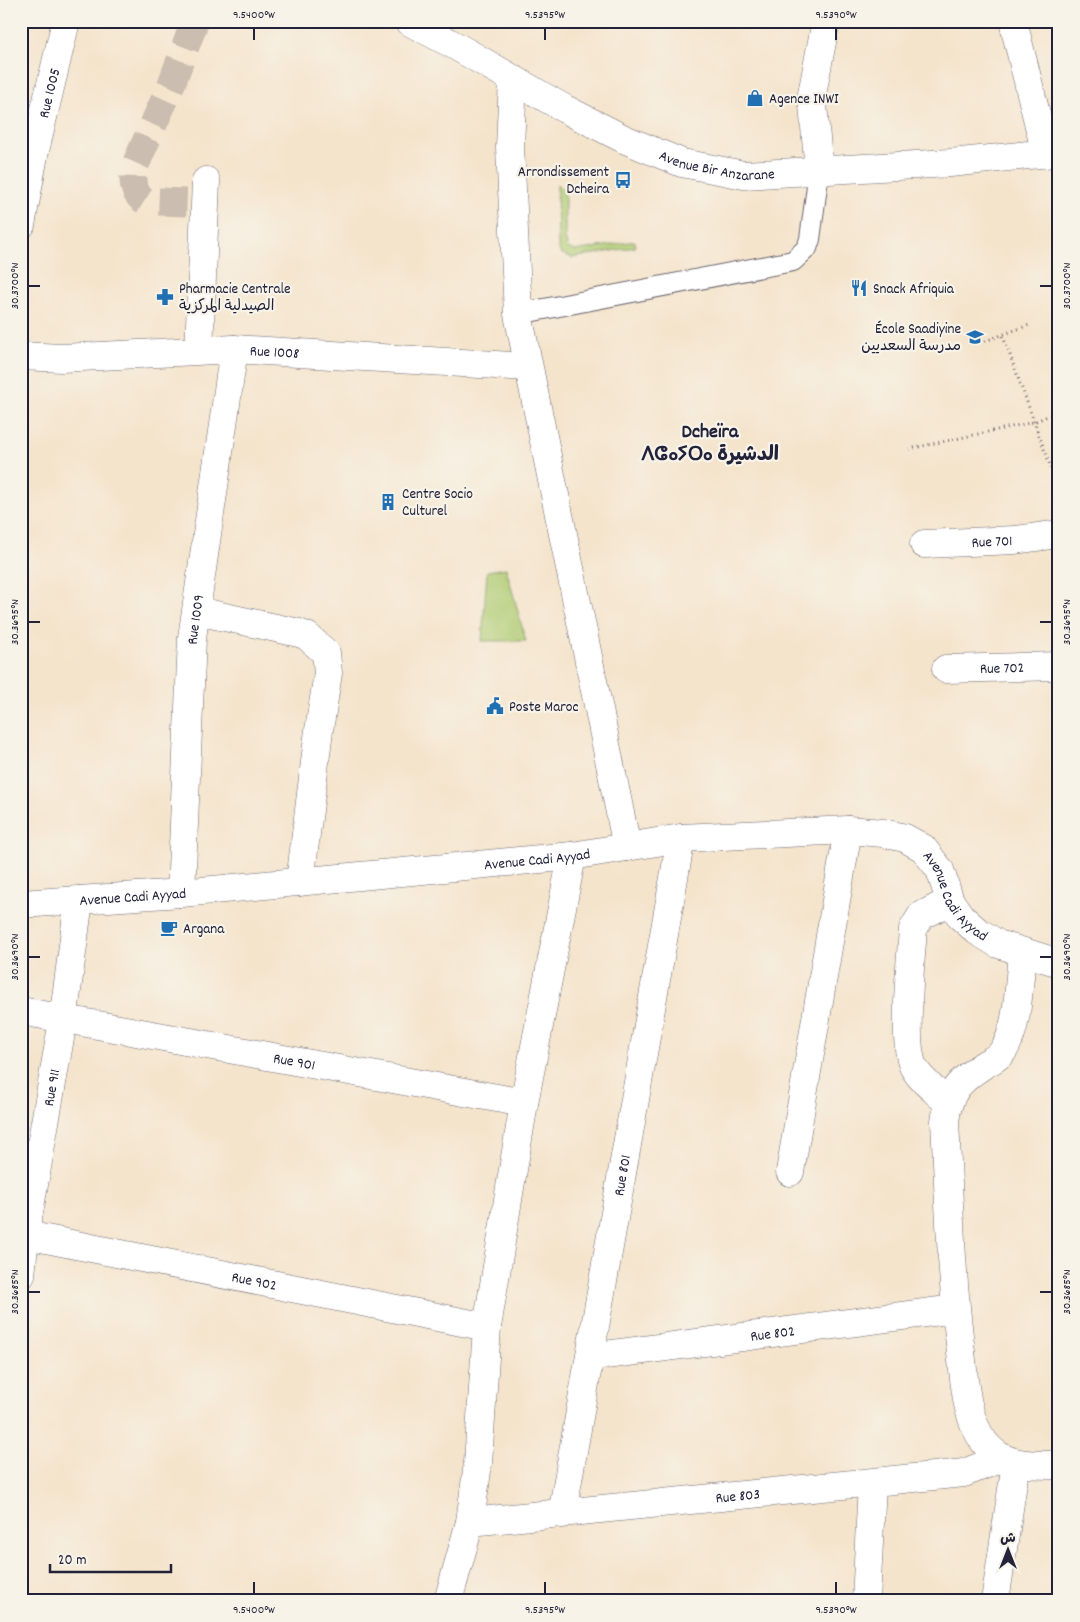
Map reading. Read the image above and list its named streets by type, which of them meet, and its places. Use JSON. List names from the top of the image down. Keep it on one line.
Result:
{"streets":{"street":["Rue 1005","Avenue Bir Anzarane","Rue 1008","Rue 701","Rue 1009","Rue 702","Avenue Cadi Ayyad","Rue 901","Rue 911","Rue 801","Rue 902","Rue 802","Rue 803"]},"crossings":[["Rue 1008","Rue 1009"],["Rue 1009","Avenue Cadi Ayyad"],["Avenue Cadi Ayyad","Rue 911"],["Avenue Cadi Ayyad","Rue 801"],["Rue 901","Rue 911"],["Rue 911","Rue 902"],["Rue 801","Rue 802"],["Rue 801","Rue 803"]],"districts":["Dcheïra ⴷⵛⴰⵢⵔⴰ الدشيرة"],"places":{"shop":["Agence INWI"],"bus stop":["Arrondissement Dcheira"],"restaurant":["Snack Afriquia"],"pharmacy":["Pharmacie Centrale الصيدلية المركزية"],"school or university":["École Saadiyine مدرسة السعديين"],"building":["Centre Socio Culturel"],"public building":["Poste Maroc"],"cafe":["Argana"]},"scale_bar":"20 m","north":"top","coordinates":["9.5400°W","9.5395°W","9.5390°W","30.3700°N","30.3695°N","30.3690°N","30.3685°N"]}
